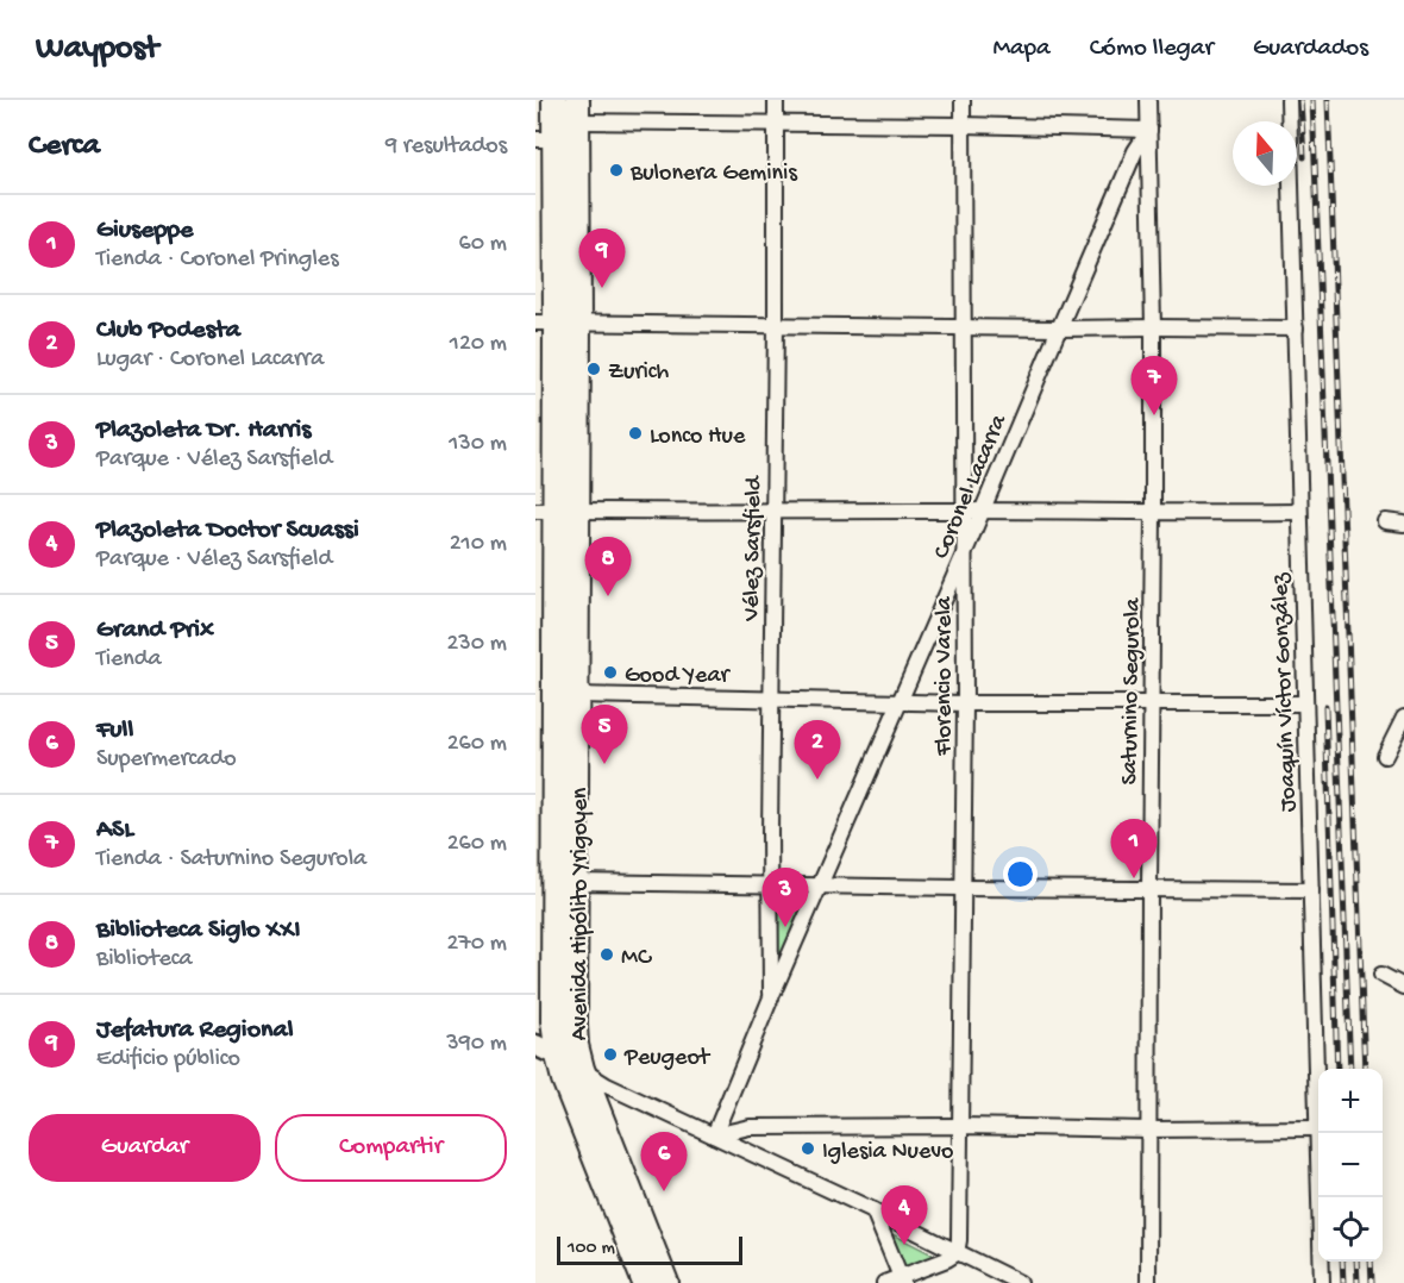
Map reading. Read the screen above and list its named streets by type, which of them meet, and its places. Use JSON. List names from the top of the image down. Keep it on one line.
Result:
{"streets":{"main road":["Avenida Hipólito Yrigoyen"],"street":["Coronel Lacarra","Vélez Sarsfield","Florencio Varela","Saturnino Segurola","Joaquín Víctor González"]},"crossings":[["Coronel Lacarra","Vélez Sarsfield"],["Coronel Lacarra","Florencio Varela"],["Coronel Lacarra","Saturnino Segurola"]],"places":["Bulonera Geminis","Zurich","Lonco Hue","Good Year","MC","Peugeot","Iglesia Nuevo"],"scale_bar":"100 m","north":"top","page":{"header":"Waypost","nav":["Mapa","Cómo llegar","Guardados"],"heading":["Cerca","9 resultados"],"list":[{"mark":"1","name":"Giuseppe","note":"Tienda · Coronel Pringles","value":"60 m"},{"mark":"2","name":"Club Podesta","note":"Lugar · Coronel Lacarra","value":"120 m"},{"mark":"3","name":"Plazoleta Dr. Harris","note":"Parque · Vélez Sarsfield","value":"130 m"},{"mark":"4","name":"Plazoleta Doctor Scuassi","note":"Parque · Vélez Sarsfield","value":"210 m"},{"mark":"5","name":"Grand Prix","note":"Tienda","value":"230 m"},{"mark":"6","name":"Full","note":"Supermercado","value":"260 m"},{"mark":"7","name":"ASL","note":"Tienda · Saturnino Segurola","value":"260 m"},{"mark":"8","name":"Biblioteca Siglo XXI","note":"Biblioteca","value":"270 m"},{"mark":"9","name":"Jefatura Regional","note":"Edificio público","value":"390 m"}],"pins":["9","7","8","5","2","1","3","6","4"],"map_buttons":["+","−"],"buttons":["Guardar","Compartir"],"scale":"100 m"}}
